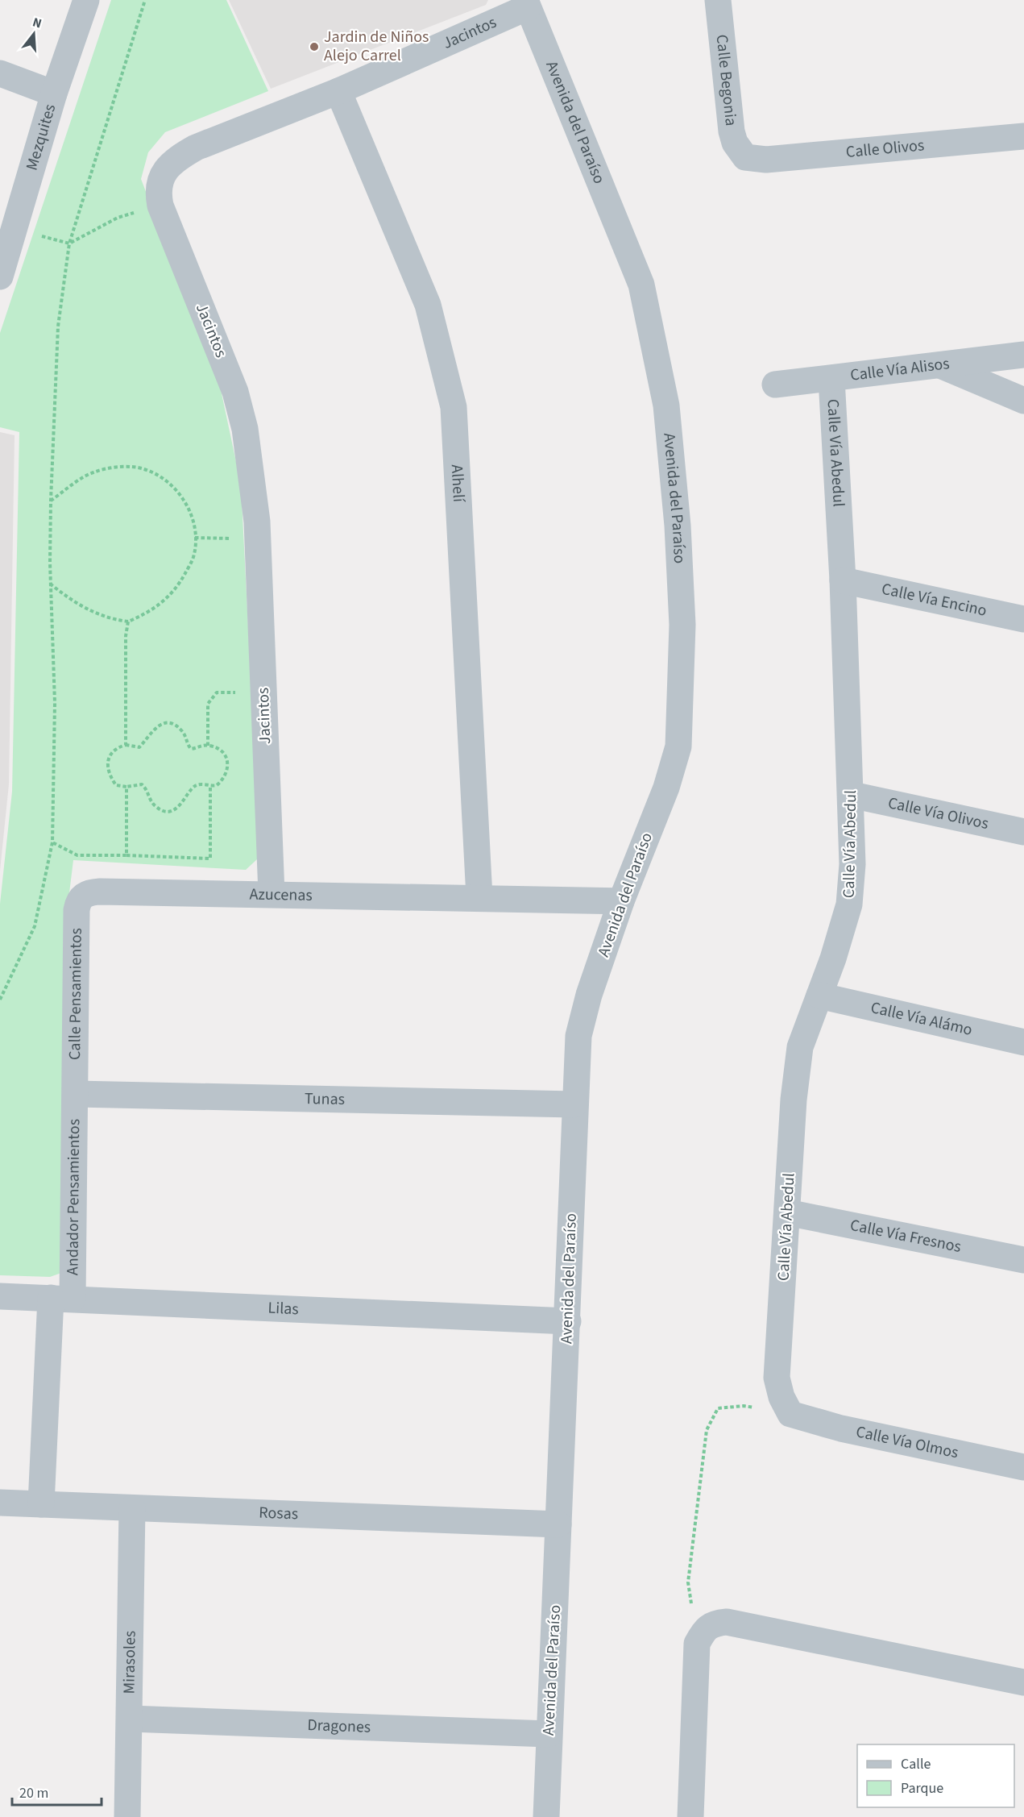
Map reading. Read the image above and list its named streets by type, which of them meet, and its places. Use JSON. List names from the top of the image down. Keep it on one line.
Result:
{"streets":{"street":["Jacintos","Calle Begonia","Avenida del Paraíso","Mezquites","Calle Olivos","Calle Vía Alisos","Calle Vía Abedul","Alhelí","Calle Vía Encino","Calle Vía Olivos","Azucenas","Calle Pensamientos","Calle Vía Alámo","Tunas","Andador Pensamientos","Calle Vía Fresnos","Lilas","Calle Vía Olmos","Rosas","Mirasoles","Dragones"]},"crossings":[["Jacintos","Avenida del Paraíso"],["Jacintos","Alhelí"],["Jacintos","Azucenas"],["Calle Begonia","Calle Olivos"],["Avenida del Paraíso","Azucenas"],["Avenida del Paraíso","Tunas"],["Avenida del Paraíso","Lilas"],["Avenida del Paraíso","Rosas"],["Avenida del Paraíso","Dragones"],["Calle Vía Alisos","Calle Vía Abedul"],["Calle Vía Abedul","Calle Vía Encino"],["Calle Vía Abedul","Calle Vía Olivos"],["Calle Vía Abedul","Calle Vía Alámo"],["Calle Vía Abedul","Calle Vía Fresnos"],["Calle Vía Abedul","Calle Vía Olmos"],["Alhelí","Azucenas"],["Azucenas","Calle Pensamientos"],["Calle Pensamientos","Tunas"],["Calle Pensamientos","Andador Pensamientos"],["Tunas","Andador Pensamientos"],["Andador Pensamientos","Lilas"],["Andador Pensamientos","Rosas"],["Rosas","Mirasoles"],["Mirasoles","Dragones"]],"places":["Jardin de Niños Alejo Carrel"],"legend":["Calle","Parque"],"scale_bar":"20 m","north":"top"}
